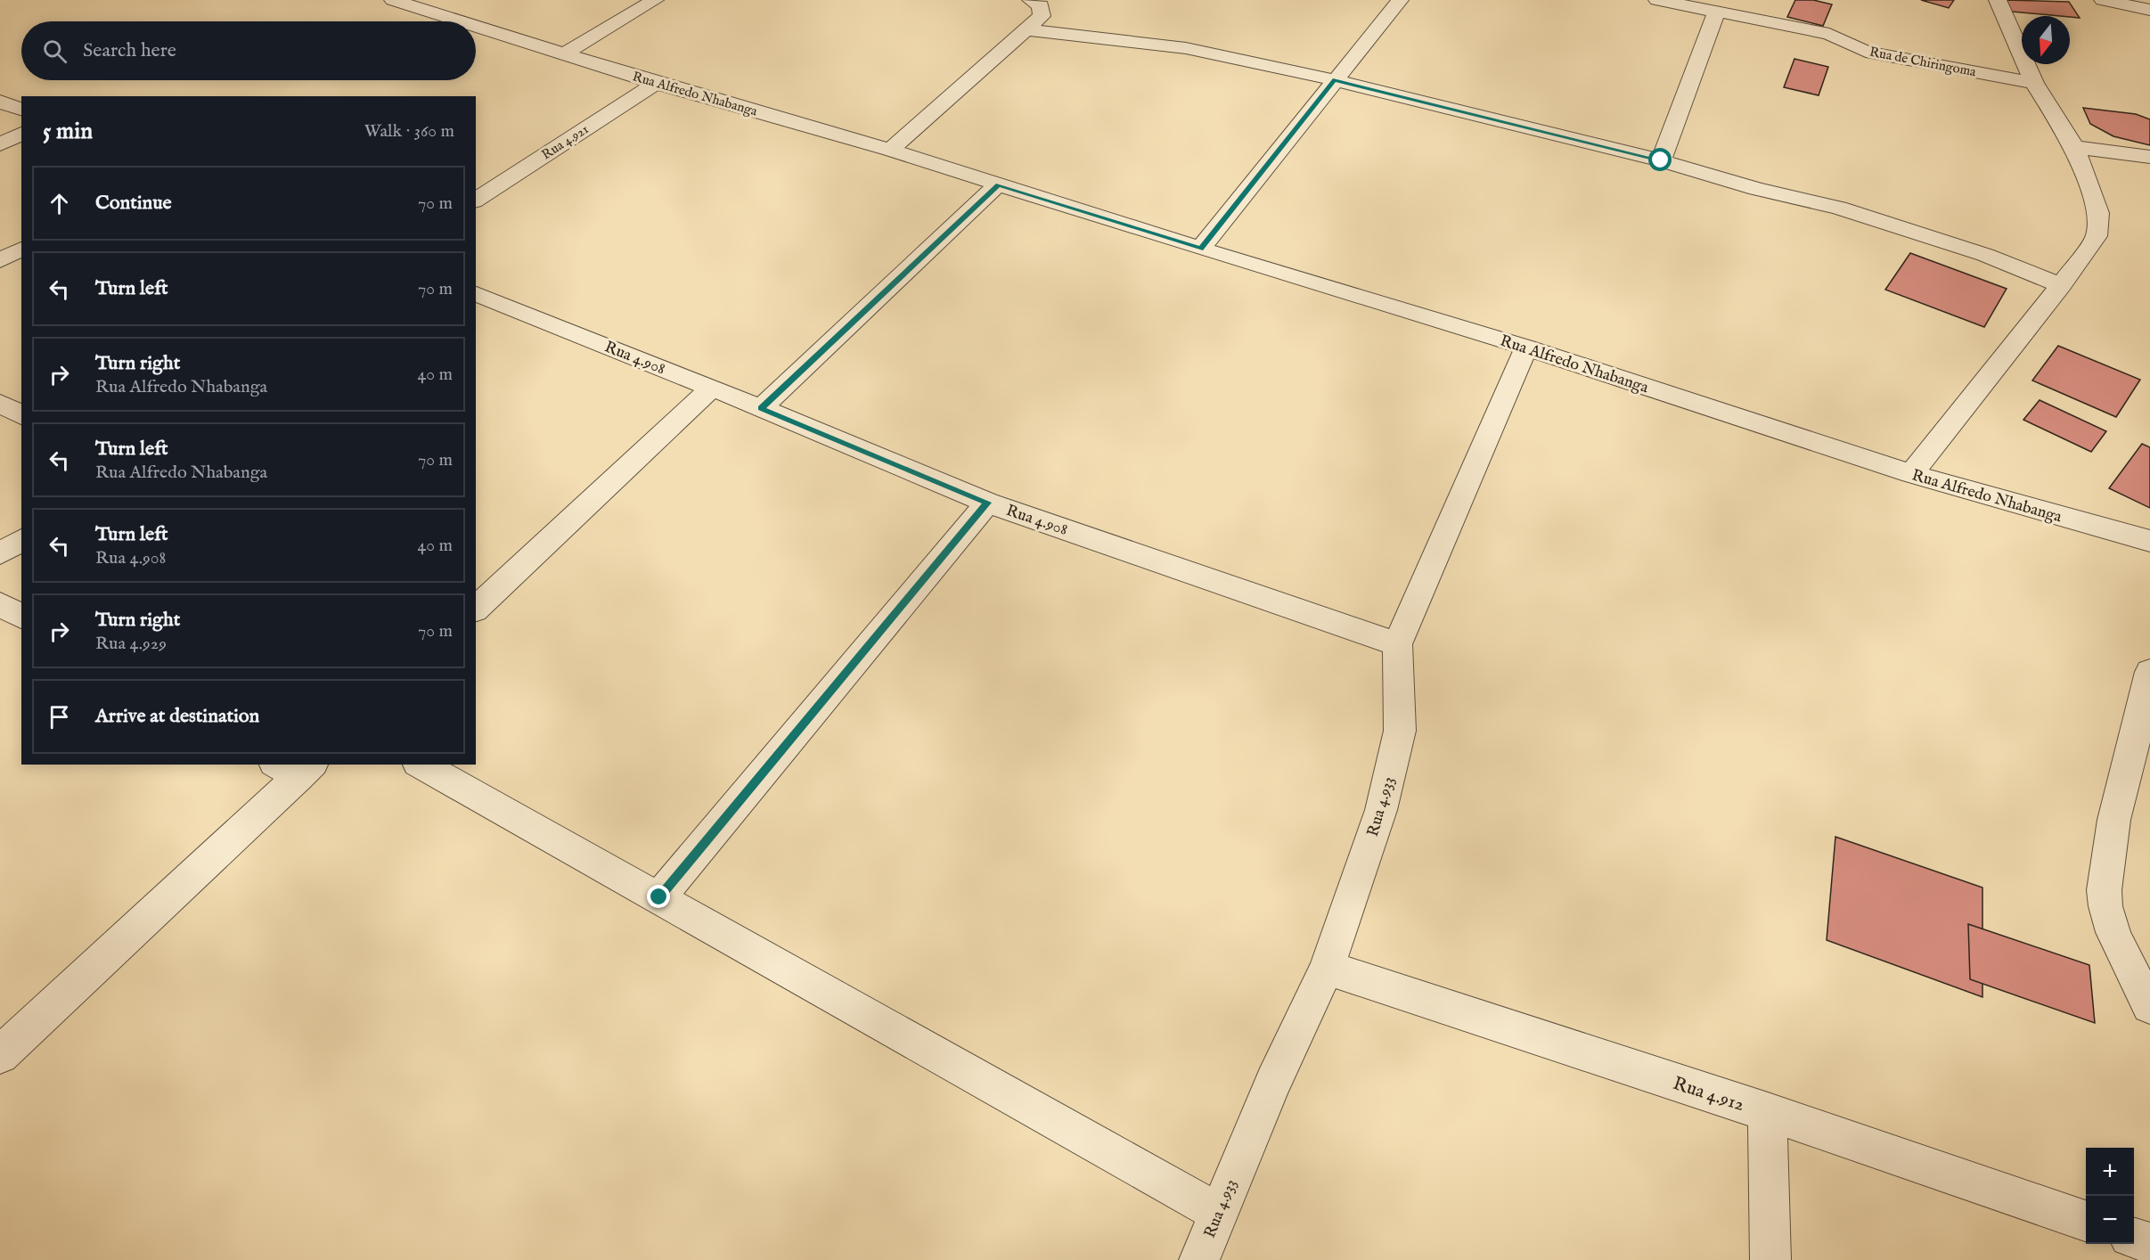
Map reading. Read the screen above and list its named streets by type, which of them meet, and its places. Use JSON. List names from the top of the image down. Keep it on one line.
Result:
{"streets":{"street":["Rua de Chiringoma","Rua Alfredo Nhabanga","Rua 4.921","Rua 4.908","Rua 4.933","Rua 4.912"]},"crossings":[["Rua Alfredo Nhabanga","Rua 4.921"],["Rua Alfredo Nhabanga","Rua 4.933"],["Rua 4.908","Rua 4.933"],["Rua 4.933","Rua 4.912"]],"north":"bottom","page":{"search":"Search here","heading":["5 min","Walk · 360 m"],"list":[["Continue","70 m"],["Turn left","70 m"],["Turn right","Rua Alfredo Nhabanga","40 m"],["Turn left","Rua Alfredo Nhabanga","70 m"],["Turn left","Rua 4.908","40 m"],["Turn right","Rua 4.929","70 m"],"Arrive at destination"],"map_buttons":["+","−"]}}
